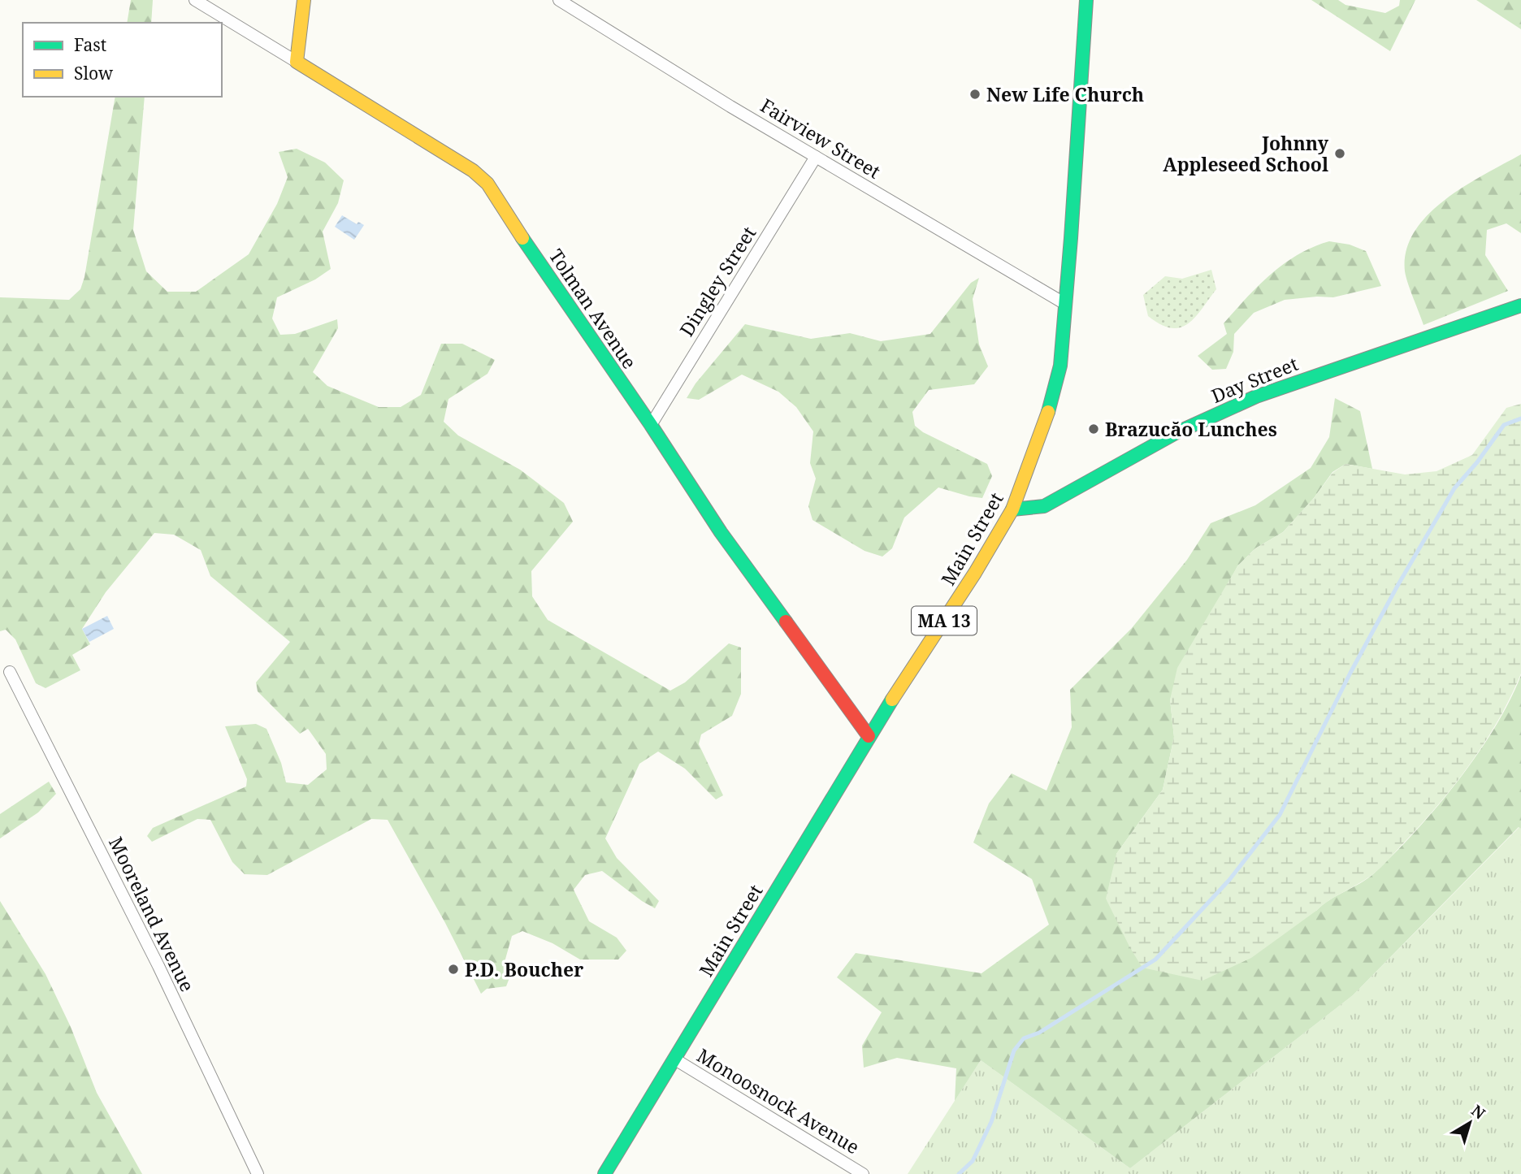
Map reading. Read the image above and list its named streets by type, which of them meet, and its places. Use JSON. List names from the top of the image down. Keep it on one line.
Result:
{"streets":{"main road":["Tolman Avenue","Day Street","Main Street","MA 13"],"street":["Fairview Street","Dingley Street","Mooreland Avenue","Monoosnock Avenue"]},"crossings":[["Fairview Street","Dingley Street"],["Fairview Street","Main Street"],["Dingley Street","Tolman Avenue"],["Tolman Avenue","Main Street"],["Day Street","Main Street"],["Main Street","Monoosnock Avenue"]],"places":["New Life Church","Johnny Appleseed School","Brazucăo Lunches","P.D. Boucher"],"legend":["Fast","Slow"],"north":"top right"}
